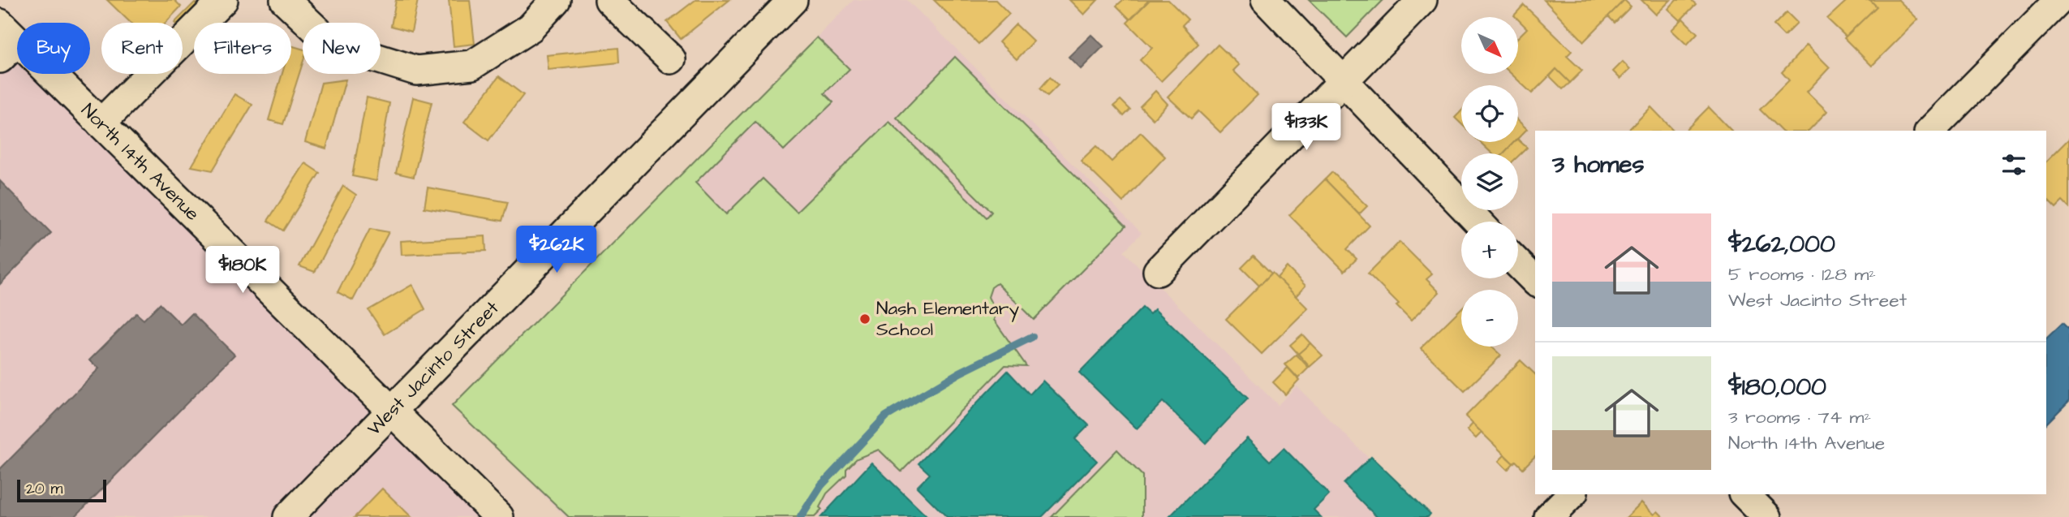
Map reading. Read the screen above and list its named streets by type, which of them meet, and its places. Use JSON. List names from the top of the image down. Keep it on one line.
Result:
{"streets":{"street":["North 14th Avenue","West Jacinto Street"]},"crossings":[["North 14th Avenue","West Jacinto Street"]],"places":["Nash Elementary School"],"scale_bar":"20 m","north":"bottom right","page":{"map_buttons":["+","−"],"chip":["Buy","Rent","Filters","New"],"price":["$133K","$262K","$180K"],"heading":"3 homes","list":[{"name":"$262,000","note":"5 rooms · 128 m² · West Jacinto Street"},{"name":"$180,000","note":"3 rooms · 74 m² · North 14th Avenue"}],"scale":"20 m"}}
